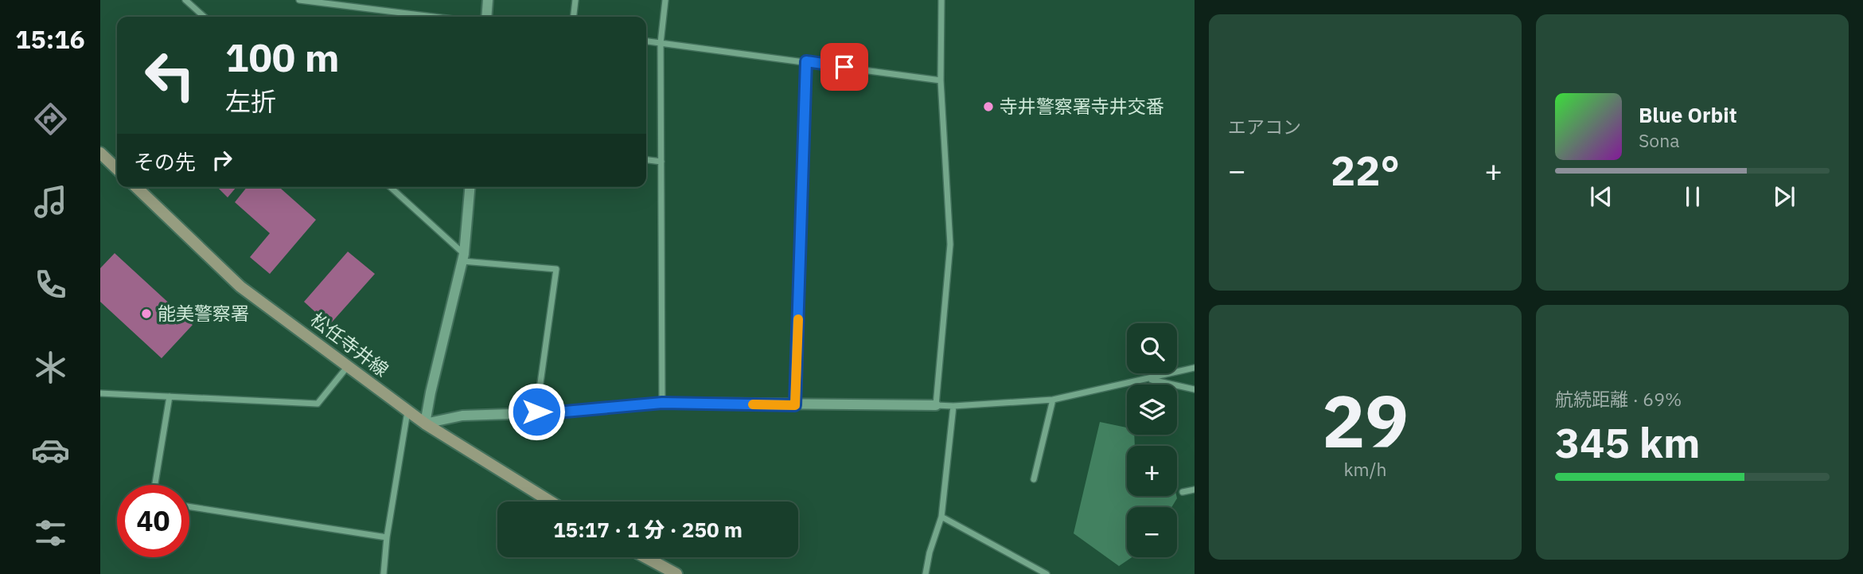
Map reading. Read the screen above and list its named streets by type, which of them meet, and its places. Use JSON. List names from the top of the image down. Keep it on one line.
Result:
{"streets":{"main road":["松任寺井線"]},"places":["寺井警察署寺井交番","能美警察署"],"page":{"tabs":"15:16","tile":["エアコン",["29","km/h"],["航続距離 · 69%","345 km"]],"turn":["100 m","左折"],"song":["Blue Orbit","Sona"],"then":"その先","heat":["−","22°","+"],"map_buttons":["+","−"],"limit":"40","trip":"15:17 · 1 分 · 250 m"}}
